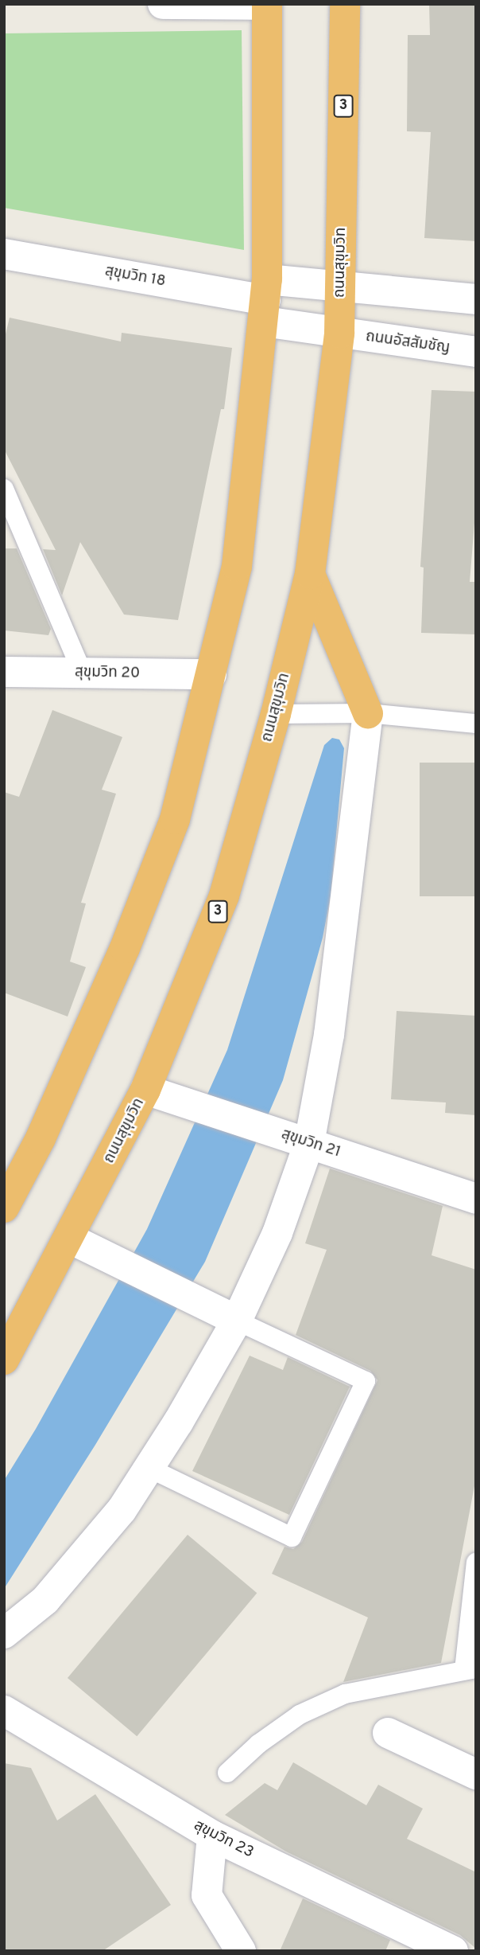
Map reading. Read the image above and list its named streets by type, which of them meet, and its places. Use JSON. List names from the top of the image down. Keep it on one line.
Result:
{"streets":{"highway":["3","ถนนสุขุมวิท"],"street":["สุขุมวิท 18","ถนนอัสสัมชัญ","สุขุมวิท 20","สุขุมวิท 21","สุขุมวิท 23"]},"crossings":[["ถนนสุขุมวิท","ถนนอัสสัมชัญ"],["ถนนสุขุมวิท","สุขุมวิท 21"],["สุขุมวิท 18","ถนนอัสสัมชัญ"]]}
